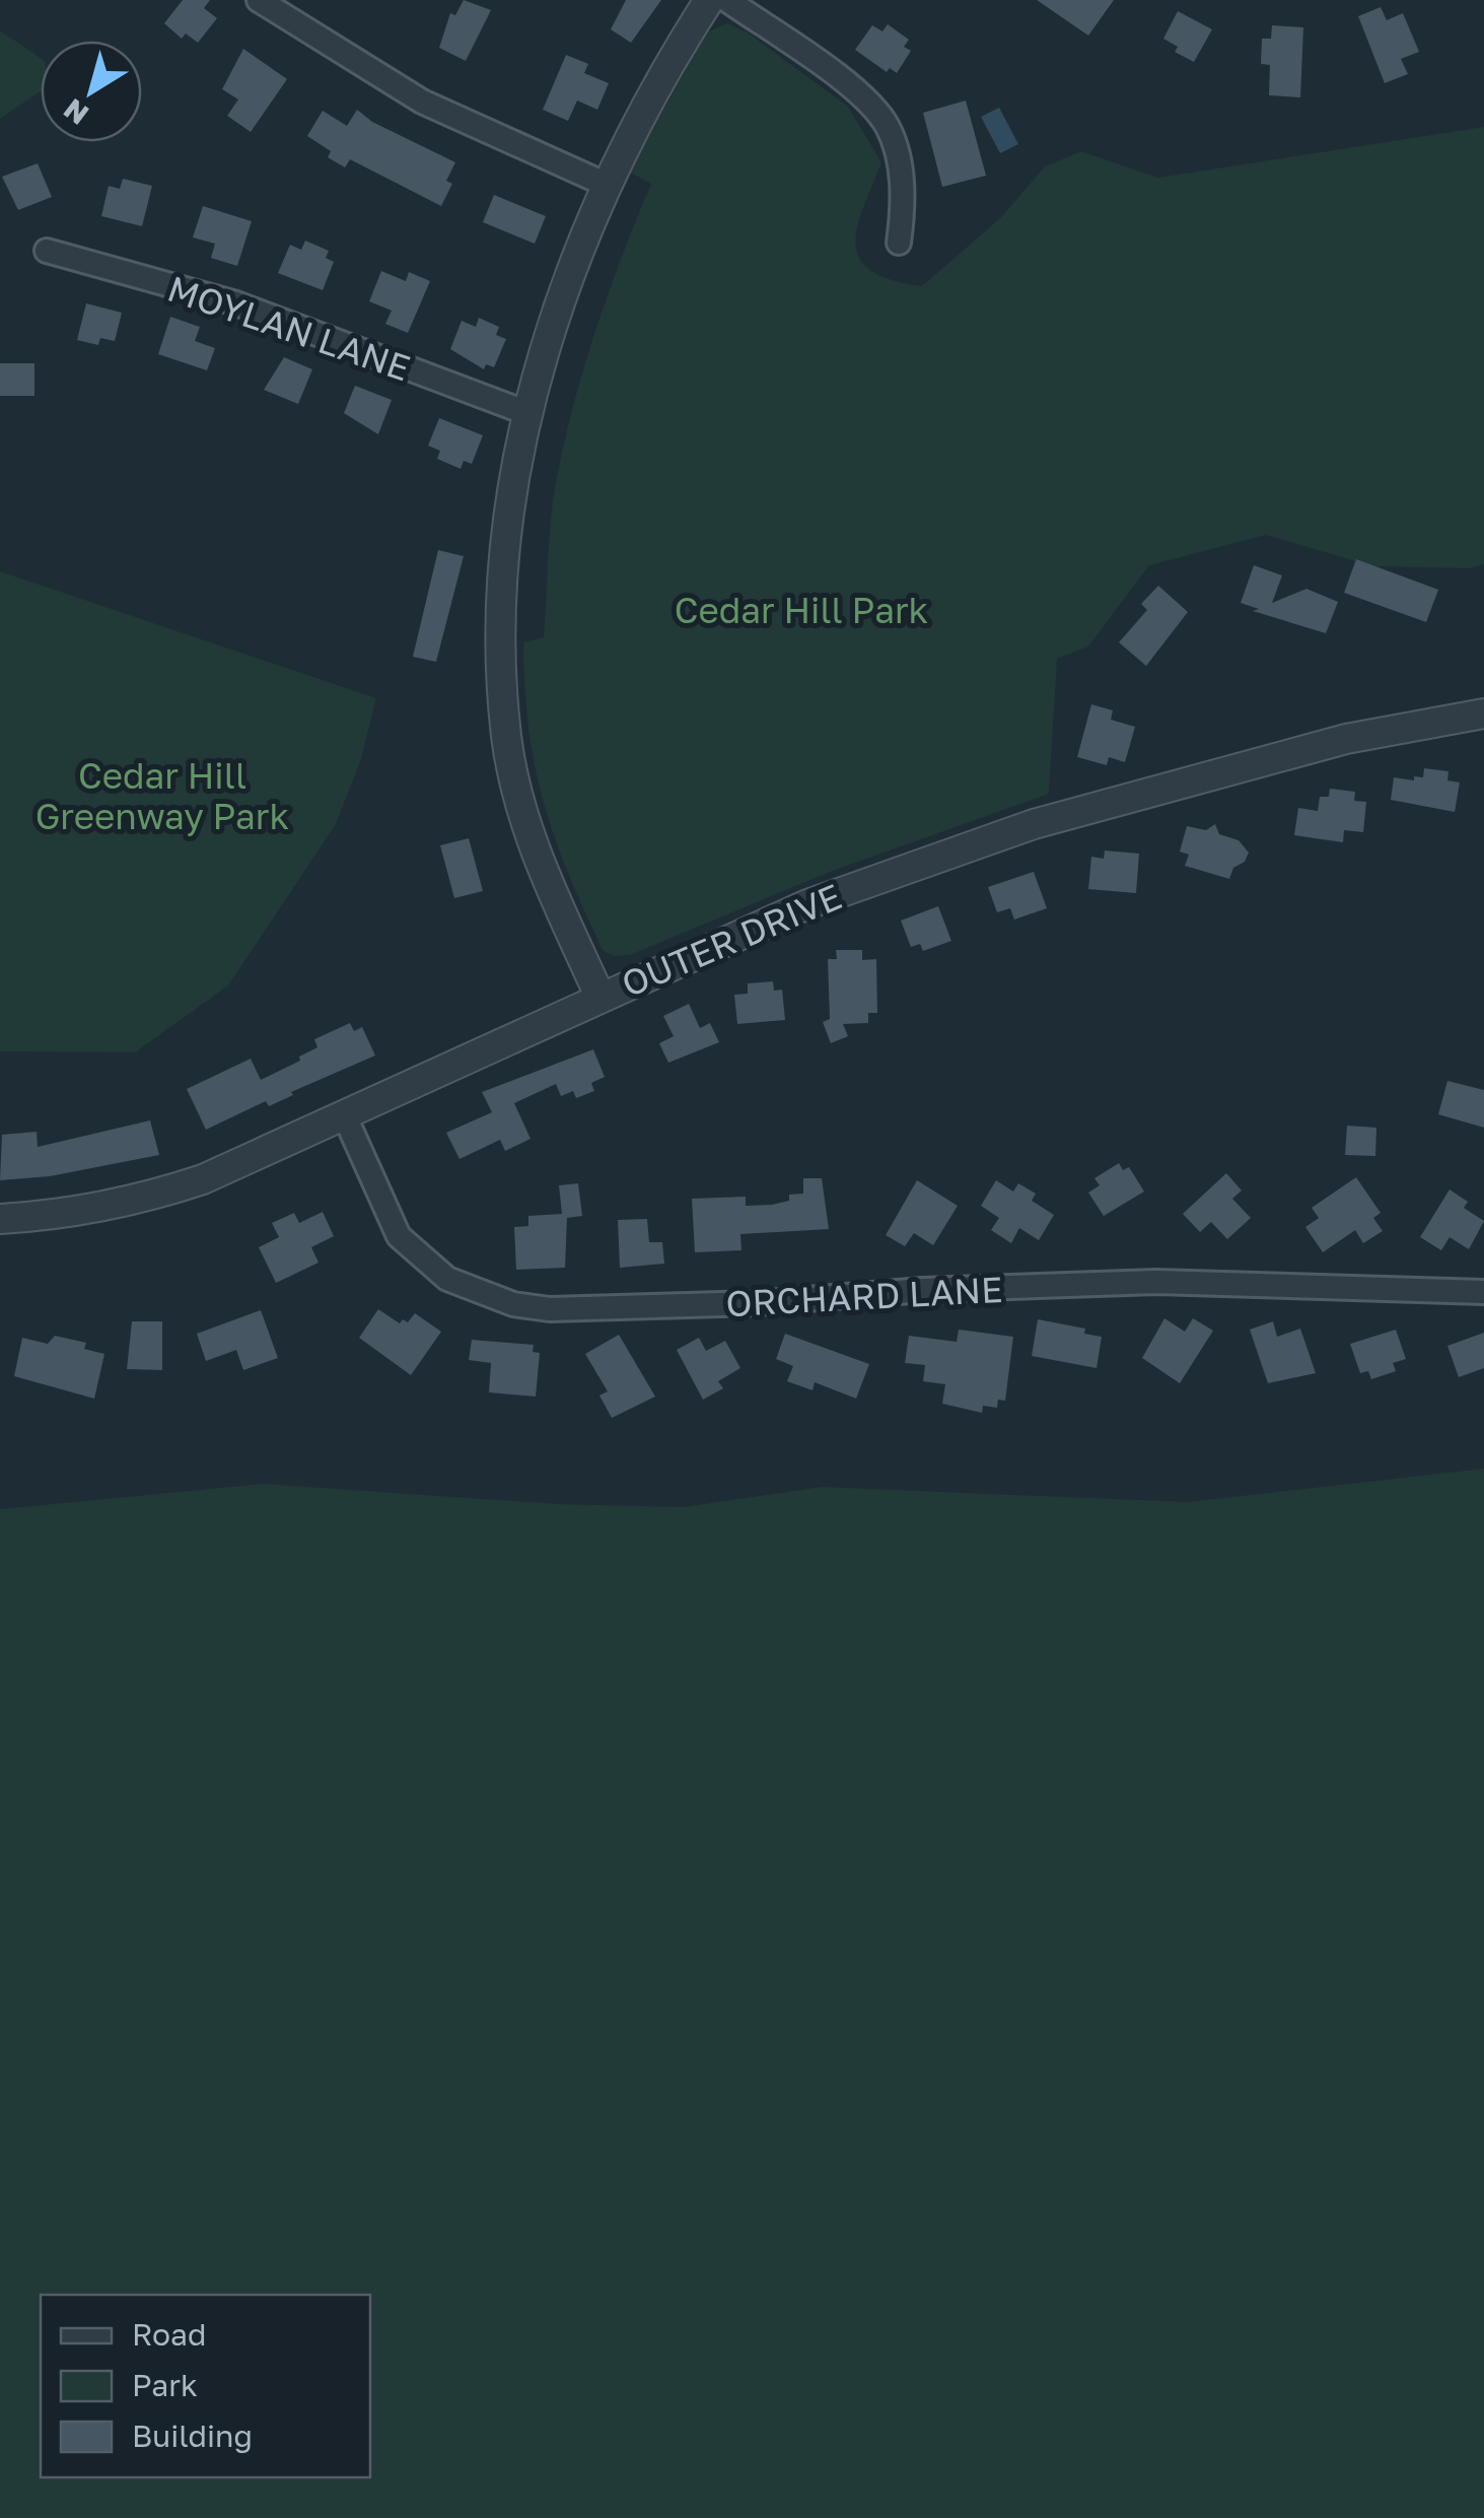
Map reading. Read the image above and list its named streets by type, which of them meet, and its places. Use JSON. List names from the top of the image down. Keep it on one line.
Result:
{"streets":{"street":["MOYLAN LANE","OUTER DRIVE","ORCHARD LANE"]},"crossings":[["OUTER DRIVE","ORCHARD LANE"]],"parks":["Cedar Hill Park","Cedar Hill Greenway Park"],"legend":["Road","Park","Building"],"north":"bottom left"}
